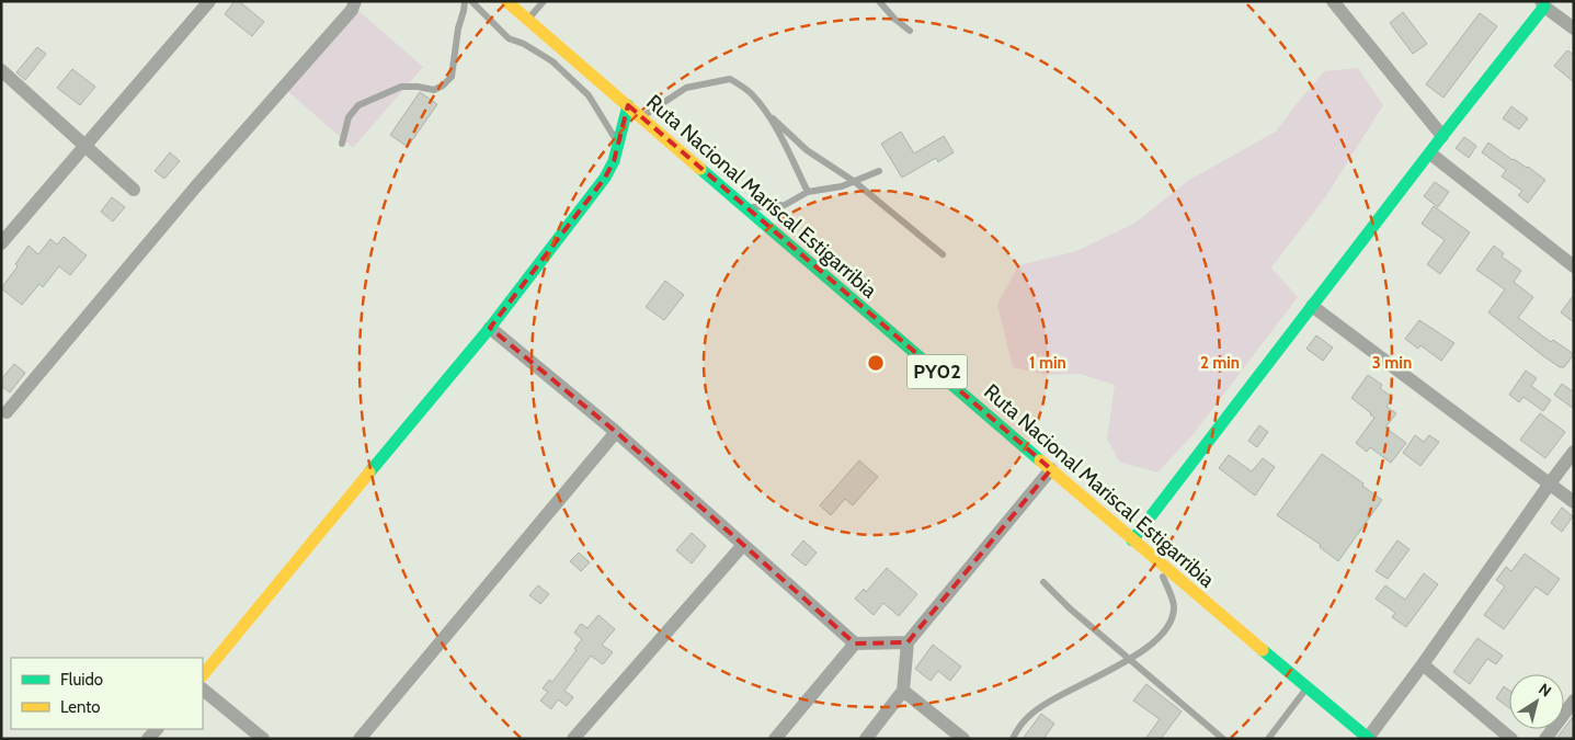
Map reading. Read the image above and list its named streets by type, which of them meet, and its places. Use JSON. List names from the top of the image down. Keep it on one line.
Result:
{"streets":{"street":["Ruta Nacional Mariscal Estigarribia","PY02"]},"legend":["Fluido","Lento"],"north":"top right","rings":["1 min","2 min","3 min"]}
